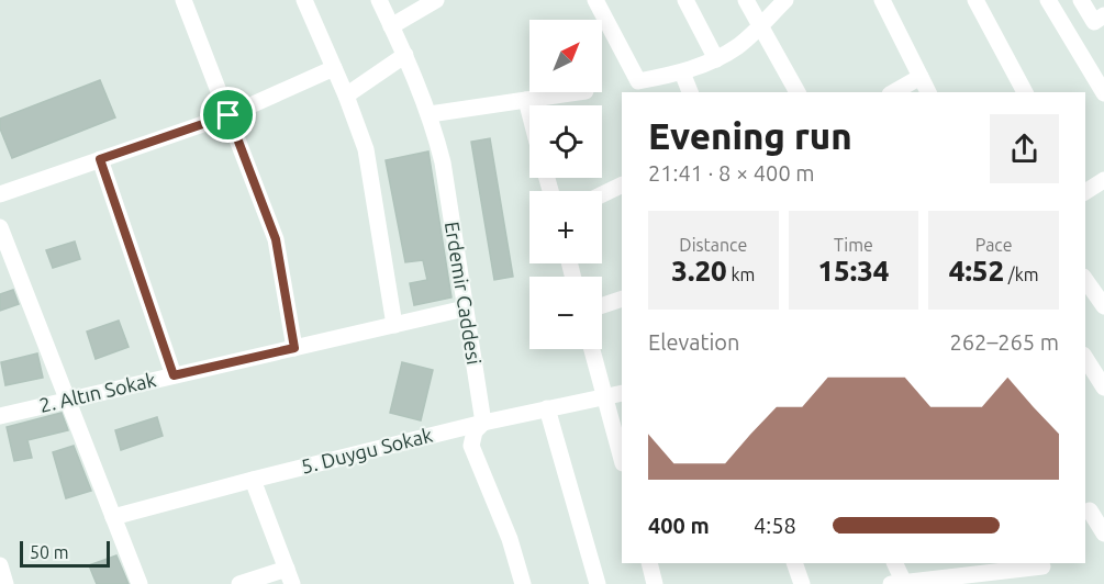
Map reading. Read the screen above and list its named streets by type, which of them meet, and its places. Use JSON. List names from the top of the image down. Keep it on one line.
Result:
{"streets":{"street":["Erdemir Caddesi","2. Altın Sokak","5. Duygu Sokak"]},"crossings":[["Erdemir Caddesi","2. Altın Sokak"],["Erdemir Caddesi","5. Duygu Sokak"]],"scale_bar":"50 m","north":"top right","page":{"map_buttons":["+","−"],"heading":["Evening run","21:41 · 8 × 400 m"],"stats":[["Distance","3.20 km"],["Time","15:34"],["Pace","4:52 /km"]],"chart":["Elevation","262–265 m"],"list":[{"name":"400 m","note":"4:58"}],"scale":"50 m"}}
